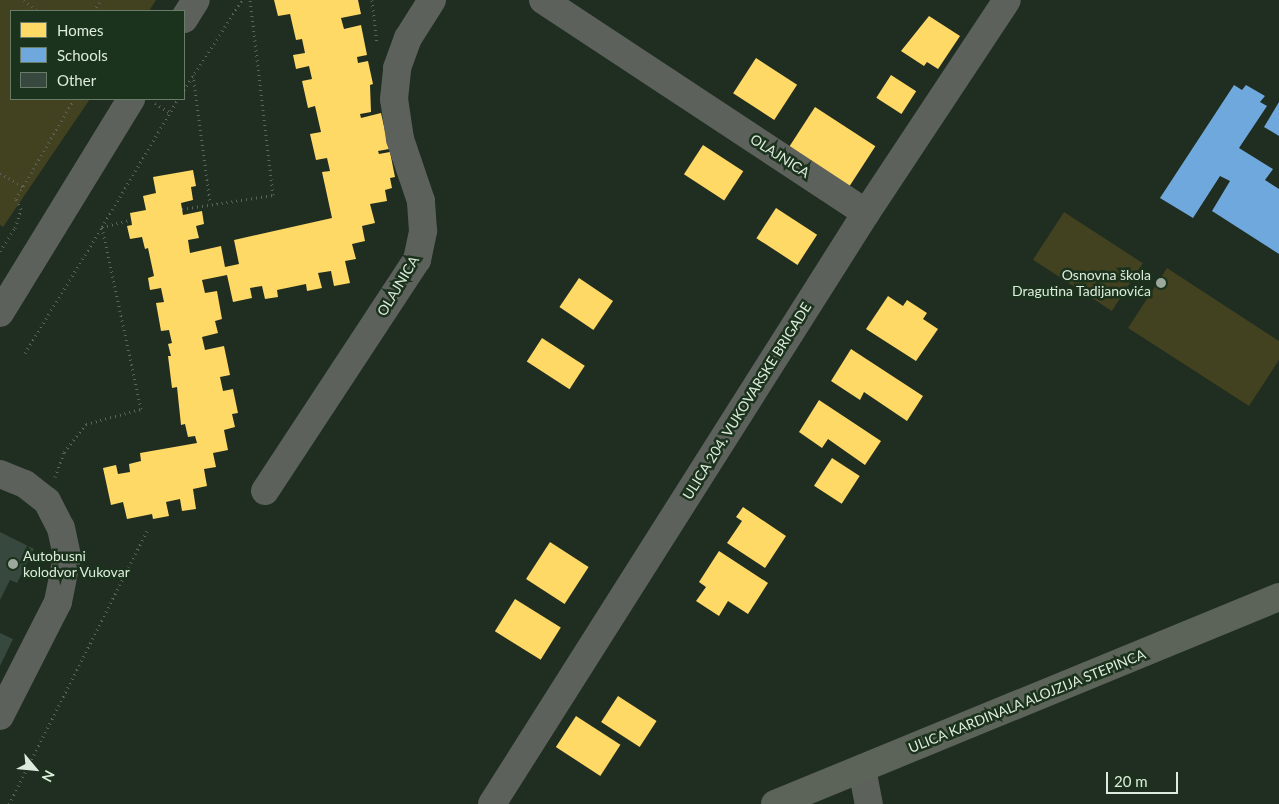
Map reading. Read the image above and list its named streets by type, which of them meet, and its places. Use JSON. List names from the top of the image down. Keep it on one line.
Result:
{"streets":{"main road":["ULICA KARDINALA ALOJZIJA STEPINCA"],"street":["OLAJNICA","ULICA 204. VUKOVARSKE BRIGADE"]},"crossings":[["OLAJNICA","ULICA 204. VUKOVARSKE BRIGADE"]],"places":["Osnovna škola Dragutina Tadijanovića","Autobusni kolodvor Vukovar"],"legend":["Homes","Schools","Other"],"scale_bar":"20 m","north":"bottom right"}
